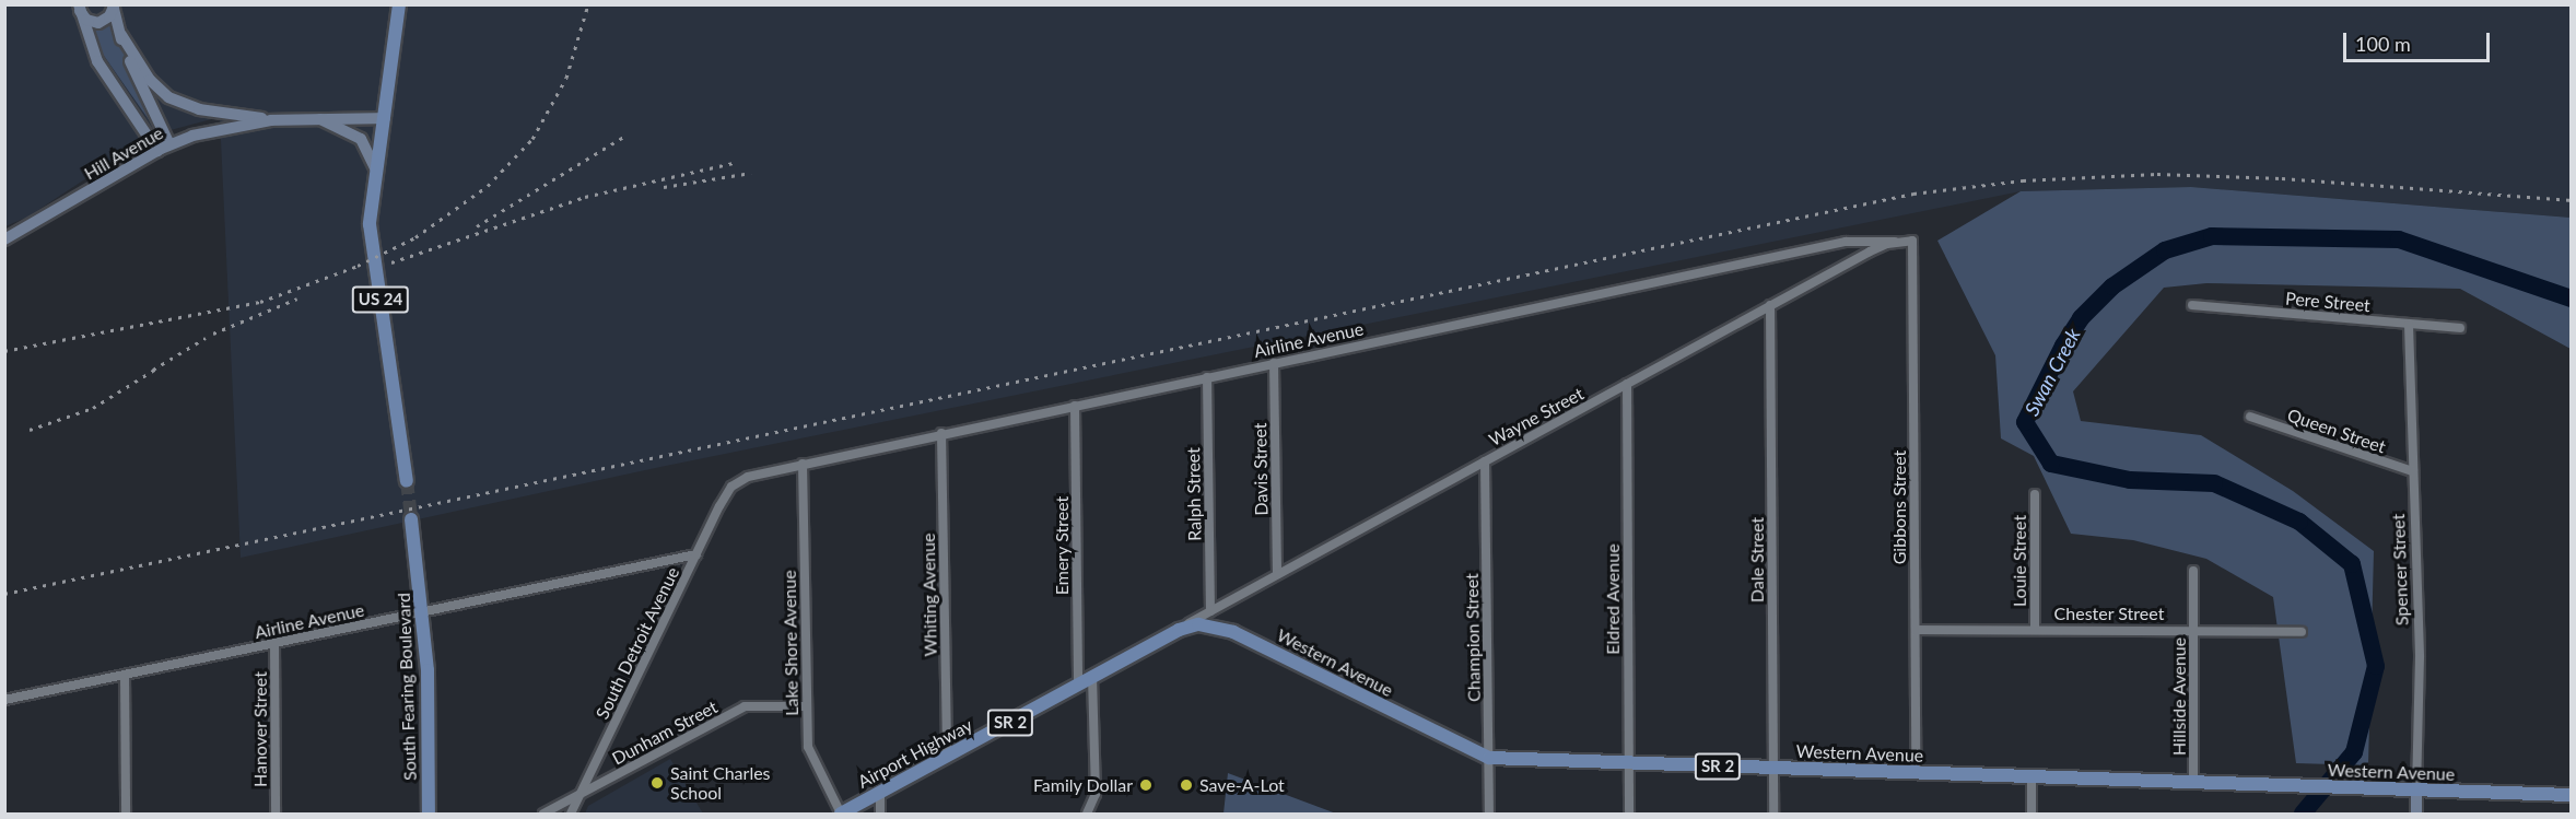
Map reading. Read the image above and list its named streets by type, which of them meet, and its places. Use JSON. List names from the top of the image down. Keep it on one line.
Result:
{"streets":{"main road":["US 24","Western Avenue","South Fearing Boulevard","SR 2","Airport Highway"],"street":["Hill Avenue","Pere Street","Airline Avenue","Wayne Street","Queen Street","Davis Street","Ralph Street","Gibbons Street","Emery Street","Dale Street","Louie Street","Spencer Street","Whiting Avenue","Eldred Avenue","Chester Street","Champion Street","South Detroit Avenue","Lake Shore Avenue","Hillside Avenue","Hanover Street","Dunham Street"]},"crossings":[["Hill Avenue","US 24"],["Pere Street","Spencer Street"],["Airline Avenue","Wayne Street"],["Airline Avenue","Davis Street"],["Airline Avenue","Ralph Street"],["Airline Avenue","Emery Street"],["Airline Avenue","Whiting Avenue"],["Airline Avenue","South Detroit Avenue"],["Airline Avenue","Lake Shore Avenue"],["Airline Avenue","South Fearing Boulevard"],["Airline Avenue","Hanover Street"],["Wayne Street","Davis Street"],["Wayne Street","Ralph Street"],["Wayne Street","Gibbons Street"],["Wayne Street","Dale Street"],["Wayne Street","Eldred Avenue"],["Wayne Street","Champion Street"],["Wayne Street","Western Avenue"],["Wayne Street","Airport Highway"],["Queen Street","Spencer Street"],["Gibbons Street","Chester Street"],["Gibbons Street","Western Avenue"],["Emery Street","Airport Highway"],["Dale Street","Western Avenue"],["Louie Street","Chester Street"],["Spencer Street","Western Avenue"],["Whiting Avenue","Airport Highway"],["Eldred Avenue","Western Avenue"],["Chester Street","Hillside Avenue"],["Champion Street","Western Avenue"],["South Detroit Avenue","Dunham Street"],["Lake Shore Avenue","Dunham Street"],["Lake Shore Avenue","Airport Highway"],["Western Avenue","Hillside Avenue"],["Western Avenue","Airport Highway"]],"water":["Swan Creek"],"places":["Saint Charles School","Family Dollar","Save-A-Lot"],"scale_bar":"100 m"}
